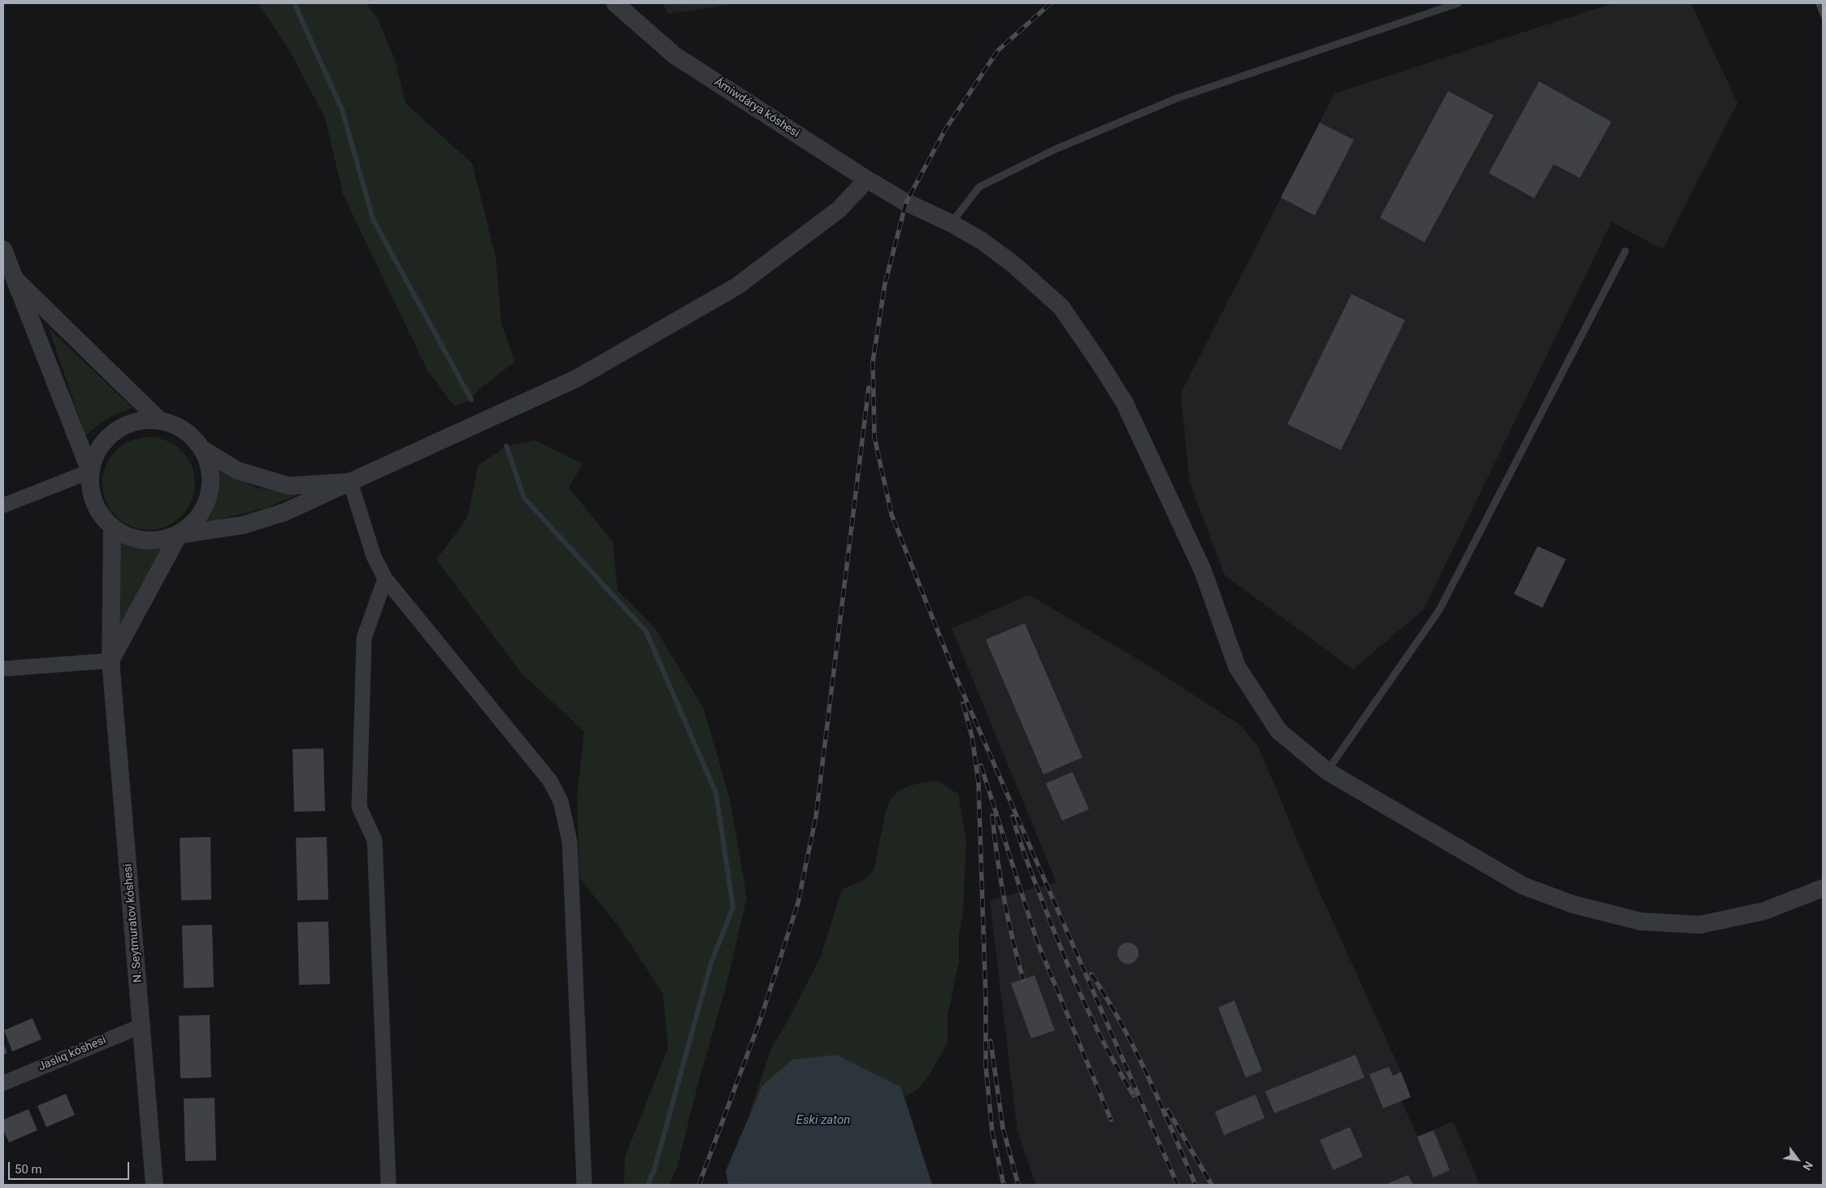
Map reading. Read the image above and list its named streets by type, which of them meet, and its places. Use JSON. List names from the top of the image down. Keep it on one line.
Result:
{"streets":{"street":["Ámiwdárya kóshesi","N. Seytmuratov kóshesi","Jaslıq kóshesi"]},"crossings":[["N. Seytmuratov kóshesi","Jaslıq kóshesi"]],"water":["Eski zaton"],"scale_bar":"50 m","north":"bottom right"}
